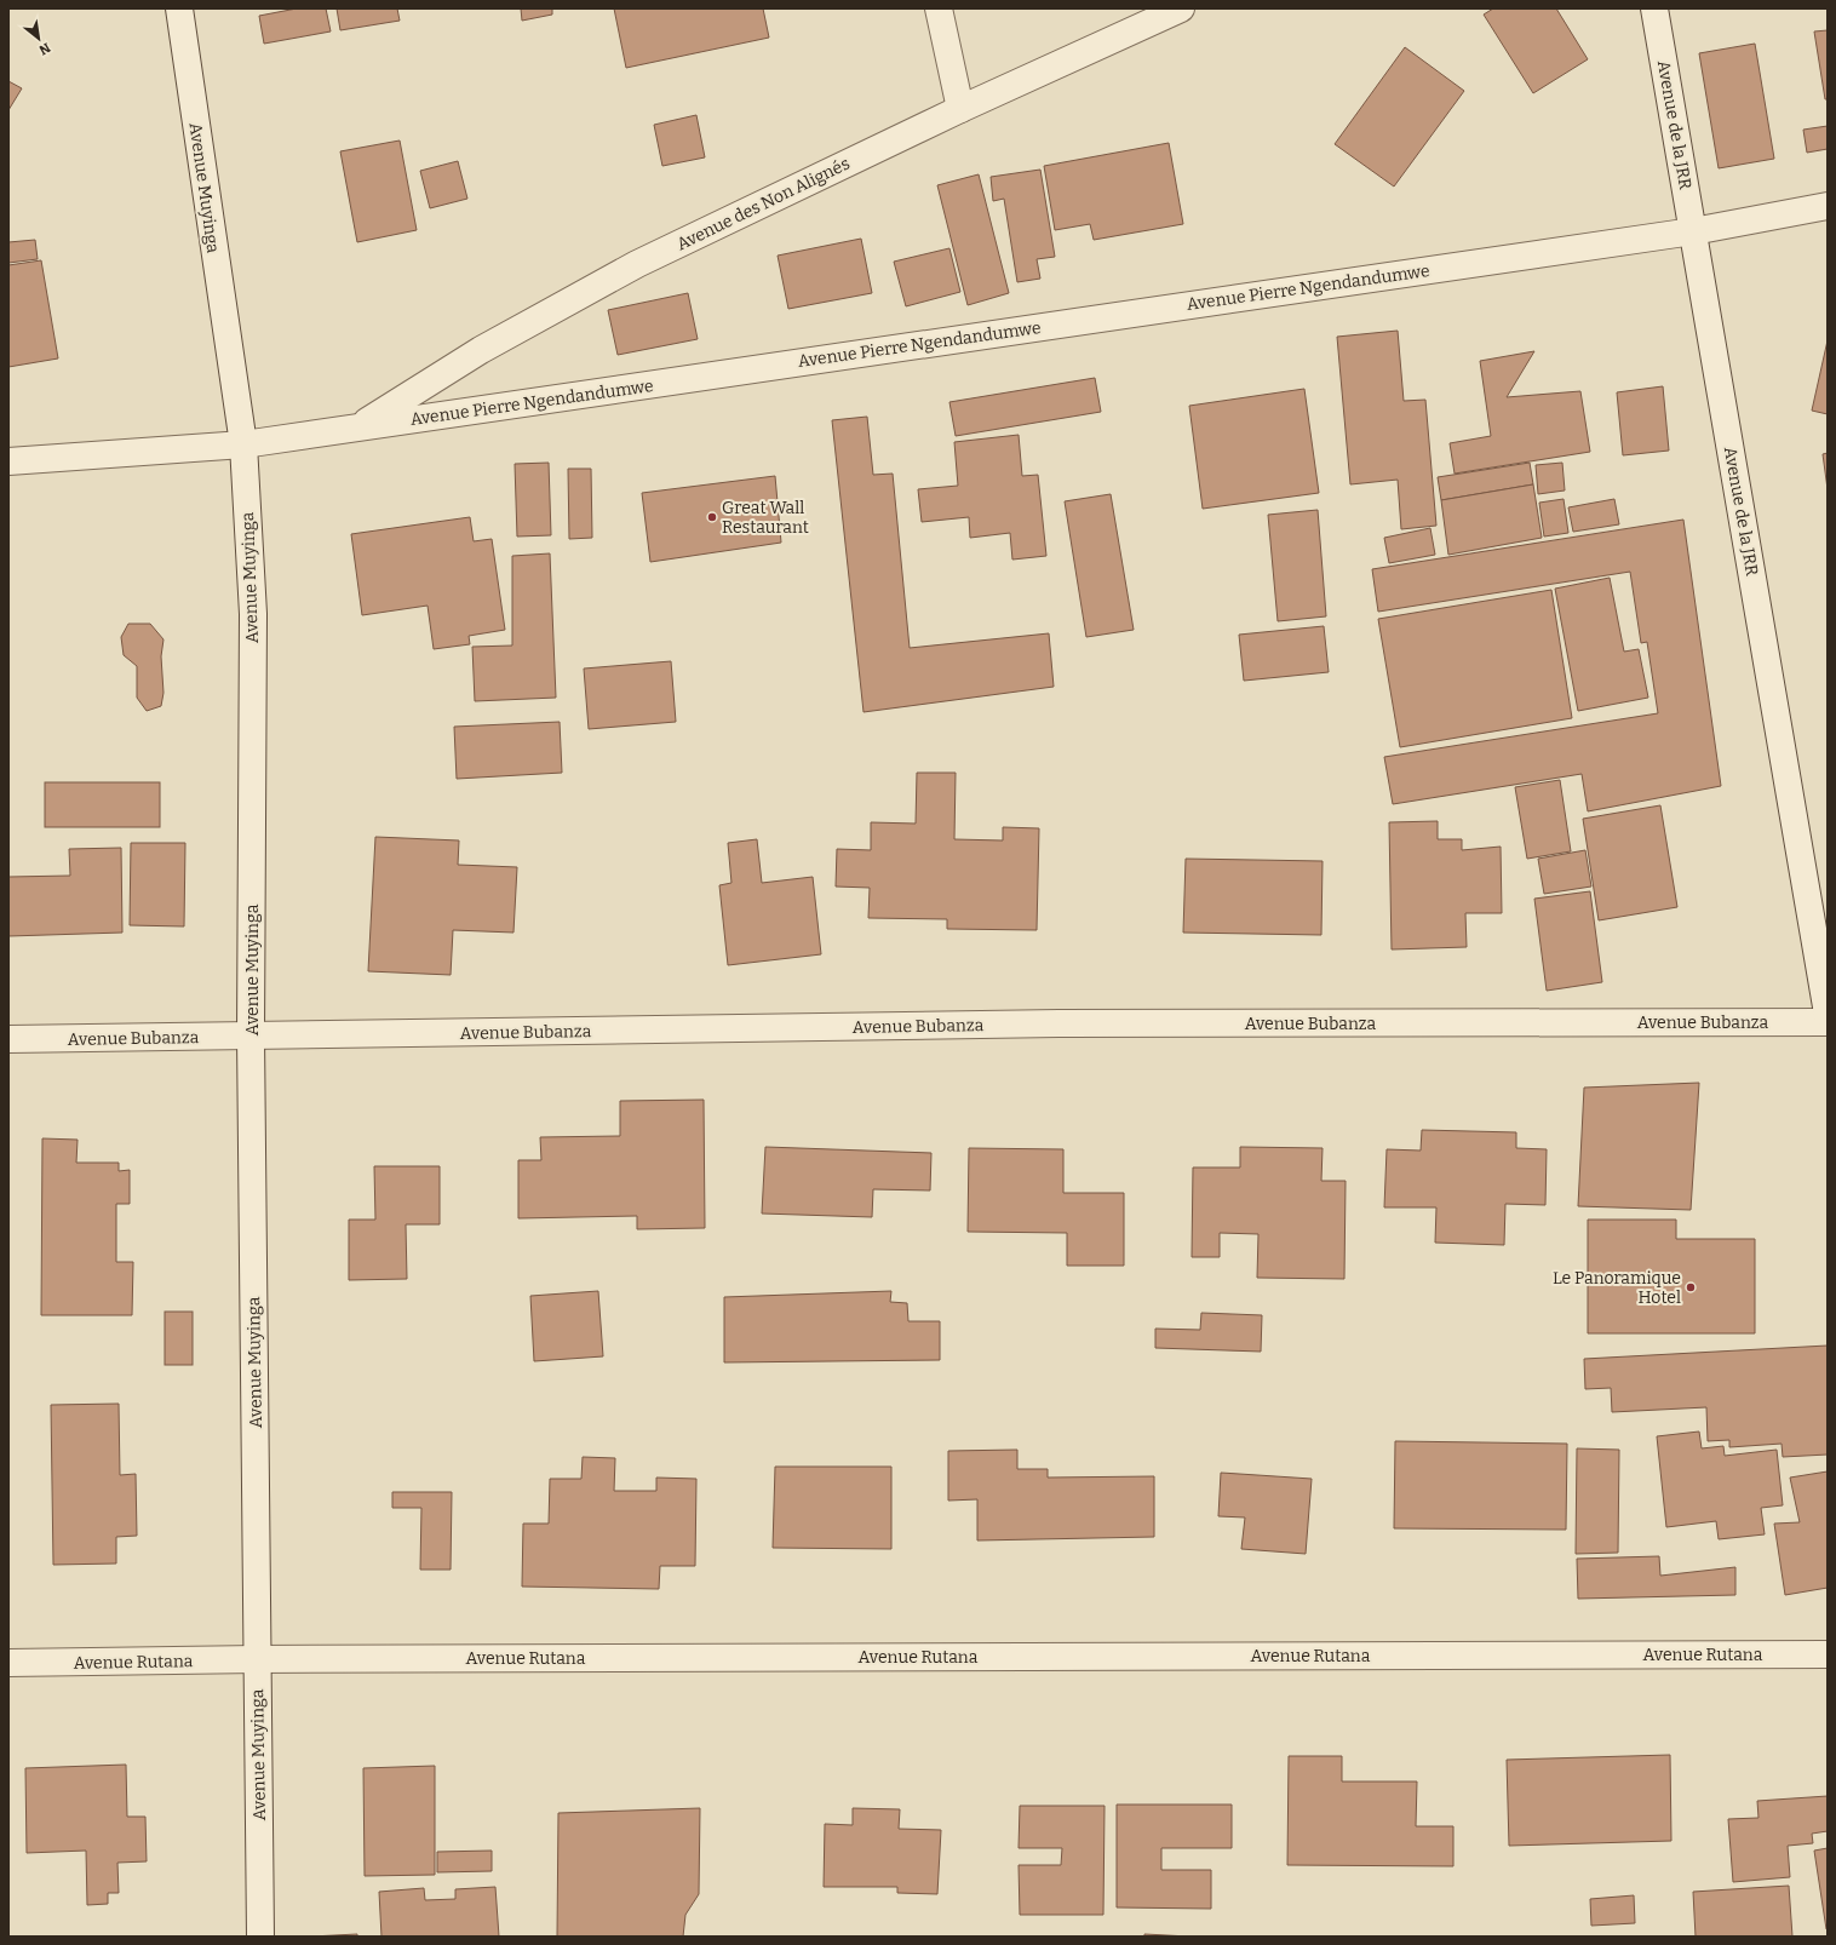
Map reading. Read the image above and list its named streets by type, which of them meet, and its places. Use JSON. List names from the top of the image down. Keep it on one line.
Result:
{"streets":{"street":["Avenue de la JRR","Avenue Muyinga","Avenue des Non Alignés","Avenue Pierre Ngendandumwe","Avenue Bubanza","Avenue Rutana"]},"crossings":[["Avenue de la JRR","Avenue Pierre Ngendandumwe"],["Avenue Muyinga","Avenue Pierre Ngendandumwe"],["Avenue Muyinga","Avenue Bubanza"],["Avenue Muyinga","Avenue Rutana"],["Avenue des Non Alignés","Avenue Pierre Ngendandumwe"]],"places":["Great Wall Restaurant","Le Panoramique Hotel"],"north":"bottom right"}
